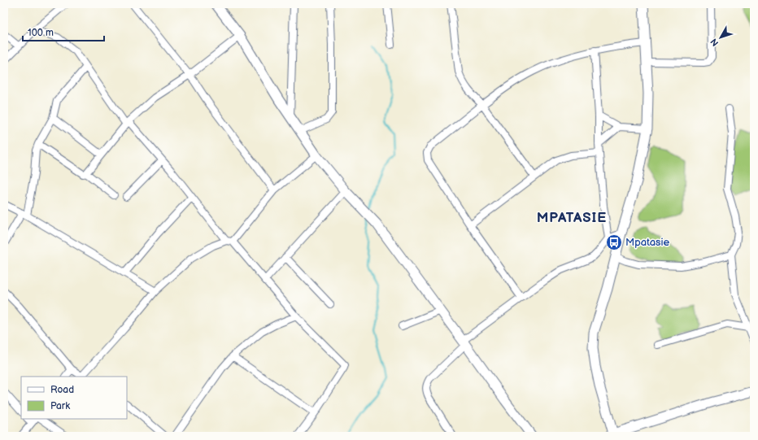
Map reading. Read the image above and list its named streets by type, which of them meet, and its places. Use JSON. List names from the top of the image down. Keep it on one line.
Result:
{"districts":["MPATASIE"],"places":{"bus stop":["Mpatasie"]},"legend":["Road","Park"],"scale_bar":"100 m","north":"bottom left"}
